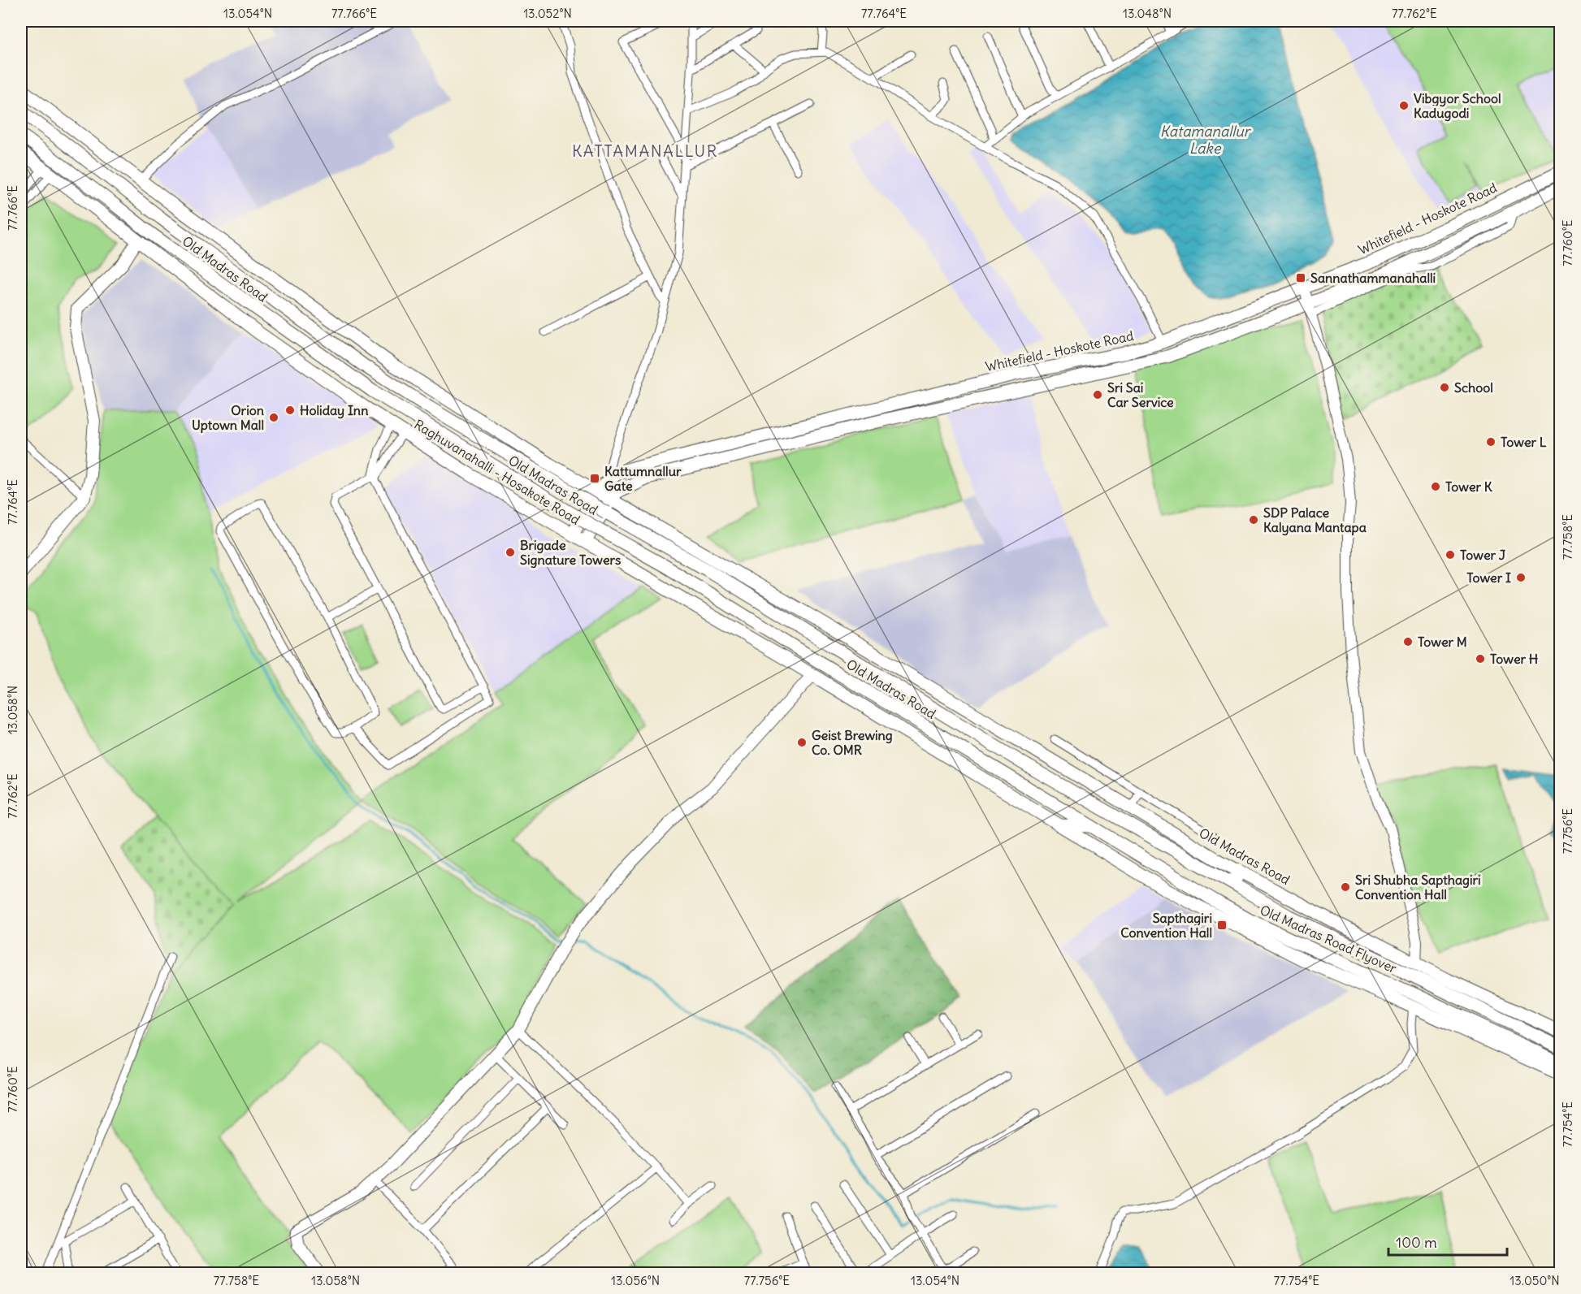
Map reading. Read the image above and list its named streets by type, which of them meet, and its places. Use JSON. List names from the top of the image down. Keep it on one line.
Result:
{"streets":{"main road":["Whitefield - Hoskote Road","Old Madras Road","Raghuvanahalli - Hosakote Road","Old Madras Road Flyover"]},"crossings":[["Whitefield - Hoskote Road","Old Madras Road"],["Whitefield - Hoskote Road","Raghuvanahalli - Hosakote Road"],["Old Madras Road","Old Madras Road Flyover"]],"districts":["KATTAMANALLUR"],"water":["Katamanallur Lake"],"places":{"other":["Vibgyor School Kadugodi","School","Sri Sai Car Service","Holiday Inn","Orion Uptown Mall","Tower L","Tower K","SDP Palace Kalyana Mantapa","Brigade Signature Towers","Tower J","Tower I","Tower M","Tower H","Geist Brewing Co. OMR","Sri Shubha Sapthagiri Convention Hall"],"transit":["Sannathammanahalli","Kattumnallur Gate","Sapthagiri Convention Hall"]},"scale_bar":"100 m","coordinates":["13.054°N","77.766°E","13.052°N","77.764°E","13.048°N","77.762°E","77.760°E","77.758°E","13.058°N","77.756°E","77.754°E","13.056°N","13.050°N"]}
